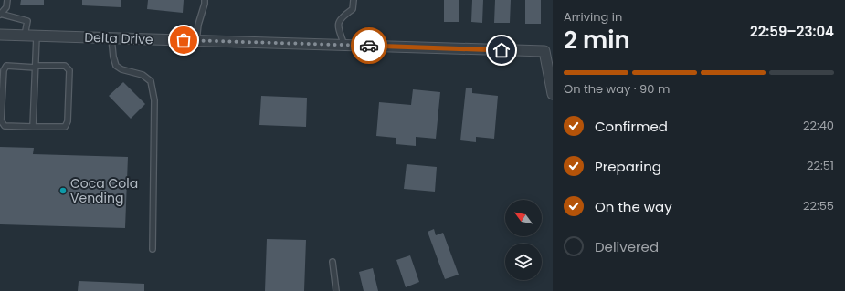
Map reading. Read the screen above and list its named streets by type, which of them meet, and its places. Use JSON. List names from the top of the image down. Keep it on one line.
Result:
{"streets":{"street":["Delta Drive"]},"places":["Coca Cola Vending"],"north":"top left","page":{"heading":["2 min","Arriving in","22:59–23:04"],"bar":"On the way · 90 m","list":[["Confirmed","22:40"],["Preparing","22:51"],["On the way","22:55"],"Delivered"]}}
